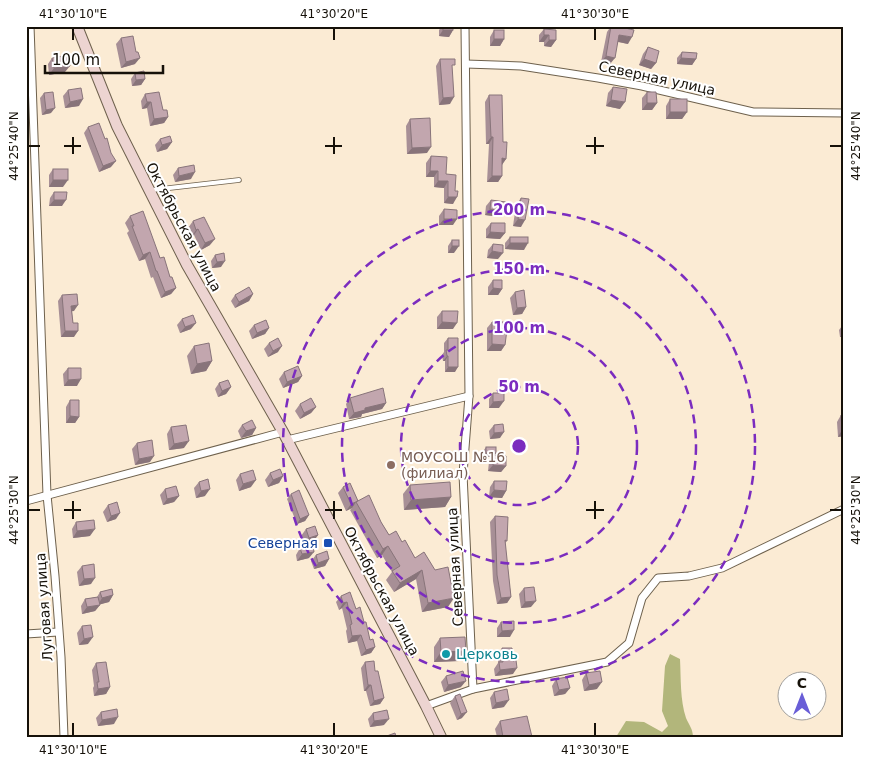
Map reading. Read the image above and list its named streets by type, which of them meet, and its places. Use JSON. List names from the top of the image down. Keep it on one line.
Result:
{"streets":{"street":["Северная улица","Октябрьская улица","Луговая улица"]},"places":{"other":["МОУСОШ №16 (филиал)","Церковь"],"transit":["Северная"]},"scale_bar":"100 m","north":"top","coordinates":["41°30'10\"E","41°30'20\"E","41°30'30\"E","44°25'40\"N","44°25'30\"N"],"rings":["200 m","150 m","100 m","50 m"]}
